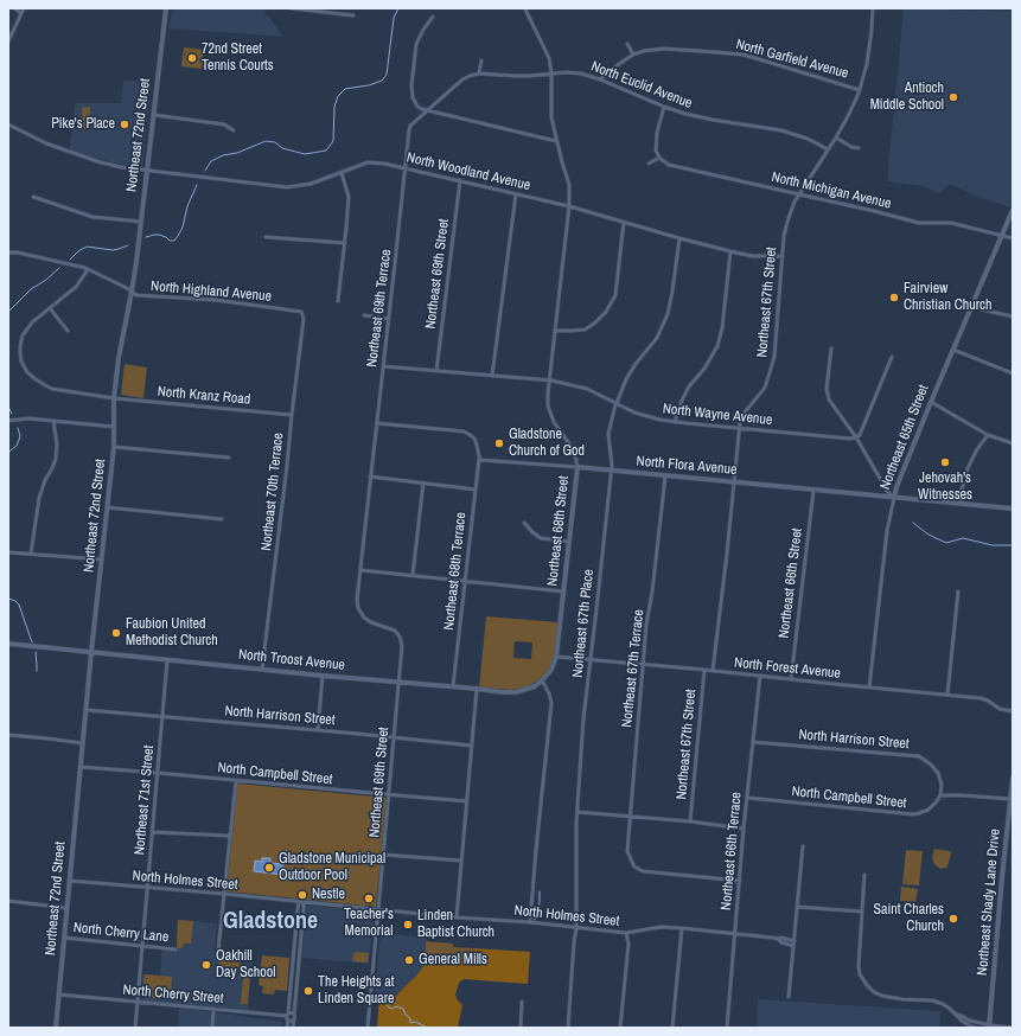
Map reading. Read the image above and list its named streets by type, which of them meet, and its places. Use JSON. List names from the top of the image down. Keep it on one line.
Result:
{"streets":{"street":["North Garfield Avenue","North Euclid Avenue","Northeast 72nd Street","North Woodland Avenue","North Michigan Avenue","Northeast 69th Street","North Highland Avenue","Northeast 67th Street","Northeast 69th Terrace","North Kranz Road","North Wayne Avenue","Northeast 65th Street","North Flora Avenue","Northeast 70th Terrace","Northeast 68th Street","Northeast 68th Terrace","Northeast 66th Street","Northeast 67th Place","North Troost Avenue","Northeast 67th Terrace","North Forest Avenue","North Harrison Street","North Campbell Street","Northeast 71st Street","Northeast 66th Terrace","North Holmes Street","Northeast Shady Lane Drive","North Cherry Lane","North Cherry Street"]},"crossings":[["North Garfield Avenue","North Euclid Avenue"],["North Garfield Avenue","Northeast 67th Street"],["North Euclid Avenue","Northeast 67th Street"],["North Euclid Avenue","Northeast 69th Terrace"],["North Euclid Avenue","Northeast 68th Street"],["Northeast 72nd Street","North Woodland Avenue"],["Northeast 72nd Street","North Highland Avenue"],["Northeast 72nd Street","North Kranz Road"],["Northeast 72nd Street","North Troost Avenue"],["Northeast 72nd Street","North Harrison Street"],["Northeast 72nd Street","North Campbell Street"],["Northeast 72nd Street","North Holmes Street"],["Northeast 72nd Street","North Cherry Lane"],["Northeast 72nd Street","North Cherry Street"],["North Woodland Avenue","Northeast 69th Street"],["North Woodland Avenue","Northeast 67th Street"],["North Woodland Avenue","Northeast 69th Terrace"],["North Woodland Avenue","Northeast 68th Street"],["North Woodland Avenue","Northeast 67th Place"],["North Michigan Avenue","Northeast 67th Street"],["North Michigan Avenue","Northeast 65th Street"],["Northeast 69th Street","Northeast 69th Terrace"],["Northeast 69th Street","North Wayne Avenue"],["Northeast 69th Street","North Troost Avenue"],["Northeast 69th Street","North Harrison Street"],["Northeast 69th Street","North Campbell Street"],["Northeast 69th Street","North Holmes Street"],["North Highland Avenue","North Kranz Road"],["North Highland Avenue","Northeast 70th Terrace"],["Northeast 67th Street","North Wayne Avenue"],["Northeast 67th Street","North Flora Avenue"],["Northeast 67th Street","North Forest Avenue"],["Northeast 69th Terrace","North Wayne Avenue"],["North Kranz Road","Northeast 70th Terrace"],["North Wayne Avenue","Northeast 68th Street"],["North Wayne Avenue","Northeast 67th Place"],["Northeast 65th Street","North Flora Avenue"],["Northeast 65th Street","North Forest Avenue"],["North Flora Avenue","Northeast 68th Street"],["North Flora Avenue","Northeast 68th Terrace"],["North Flora Avenue","Northeast 66th Street"],["North Flora Avenue","Northeast 67th Place"],["North Flora Avenue","Northeast 67th Terrace"],["Northeast 70th Terrace","North Troost Avenue"],["Northeast 68th Street","North Troost Avenue"],["Northeast 68th Street","North Forest Avenue"],["Northeast 68th Terrace","North Troost Avenue"],["Northeast 66th Street","North Forest Avenue"],["Northeast 67th Place","North Forest Avenue"],["Northeast 67th Place","North Holmes Street"],["North Troost Avenue","Northeast 71st Street"],["Northeast 67th Terrace","North Forest Avenue"],["Northeast 67th Terrace","Northeast 66th Terrace"],["North Forest Avenue","Northeast 66th Terrace"],["North Harrison Street","North Campbell Street"],["North Harrison Street","Northeast 71st Street"],["North Harrison Street","Northeast 66th Terrace"],["North Campbell Street","Northeast 71st Street"],["North Campbell Street","Northeast 66th Terrace"],["Northeast 71st Street","North Holmes Street"],["Northeast 71st Street","North Cherry Lane"],["Northeast 71st Street","North Cherry Street"],["Northeast 66th Terrace","North Holmes Street"]],"districts":["Gladstone"],"places":["72nd Street Tennis Courts","Antioch Middle School","Pike's Place","Fairview Christian Church","Gladstone Church of God","Jehovah's Witnesses","Faubion United Methodist Church","Gladstone Municipal Outdoor Pool","Nestle","Teacher's Memorial","Saint Charles Church","Linden Baptist Church","General Mills","Oakhill Day School","The Heights at Linden Square"]}
